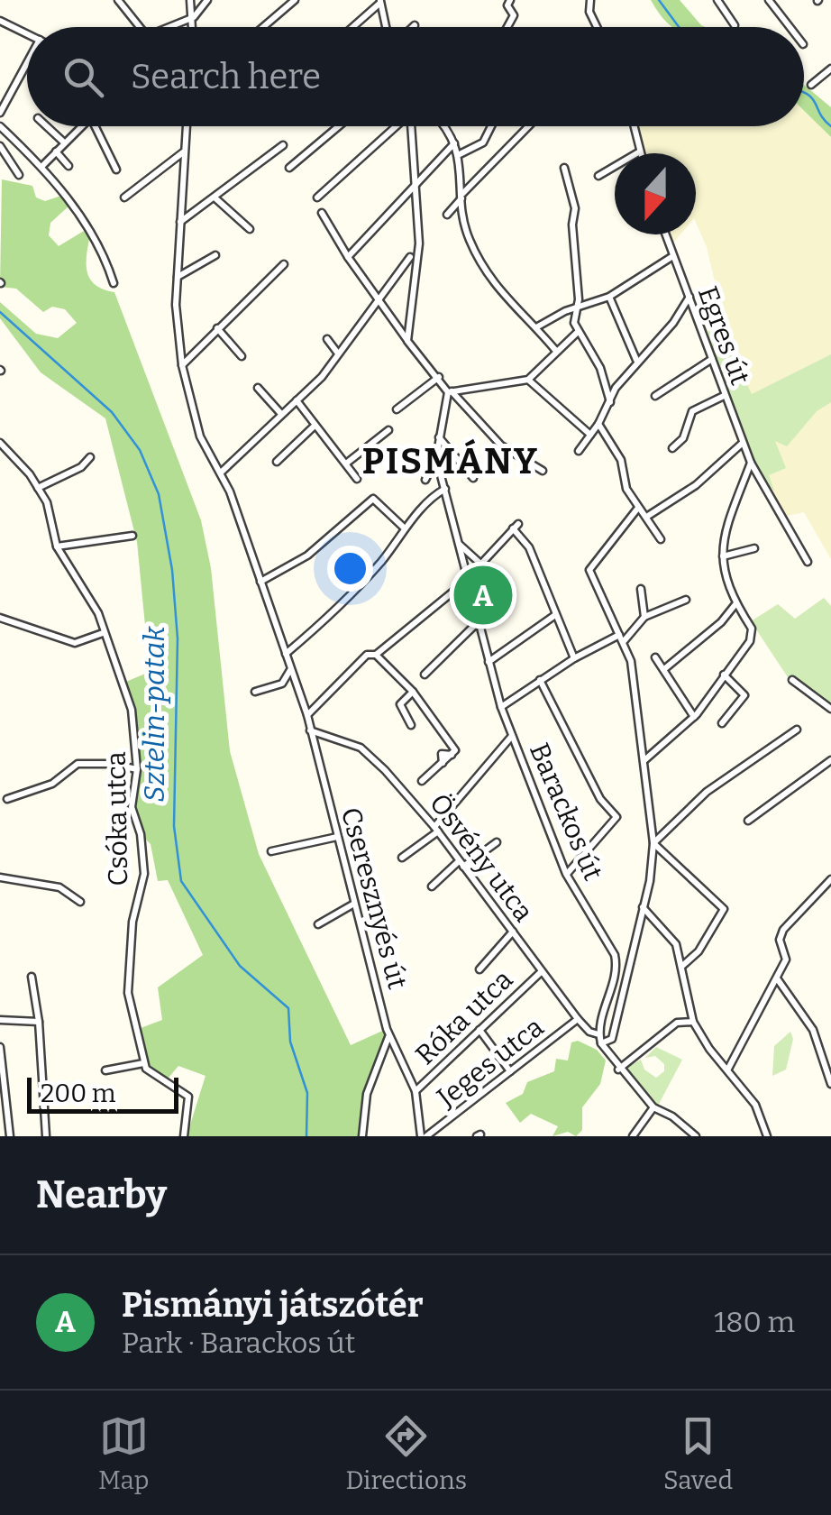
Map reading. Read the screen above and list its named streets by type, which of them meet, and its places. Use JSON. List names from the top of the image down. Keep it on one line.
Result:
{"streets":{"street":["Egres út","Barackos út","Csóka utca","Ösvény utca","Cseresznyés út","Róka utca","Jeges utca"]},"crossings":[["Barackos út","Ösvény utca"],["Ösvény utca","Cseresznyés út"],["Ösvény utca","Róka utca"],["Ösvény utca","Jeges utca"],["Cseresznyés út","Róka utca"],["Cseresznyés út","Jeges utca"]],"districts":["PISMÁNY"],"water":["Sztelin-patak"],"scale_bar":"200 m","north":"bottom","page":{"search":"Search here","pins":"A","scale":"200 m","heading":"Nearby","list":[{"mark":"A","name":"Pismányi játszótér","note":"Park · Barackos út","value":"180 m"}],"nav":["Map","Directions","Saved"]}}
